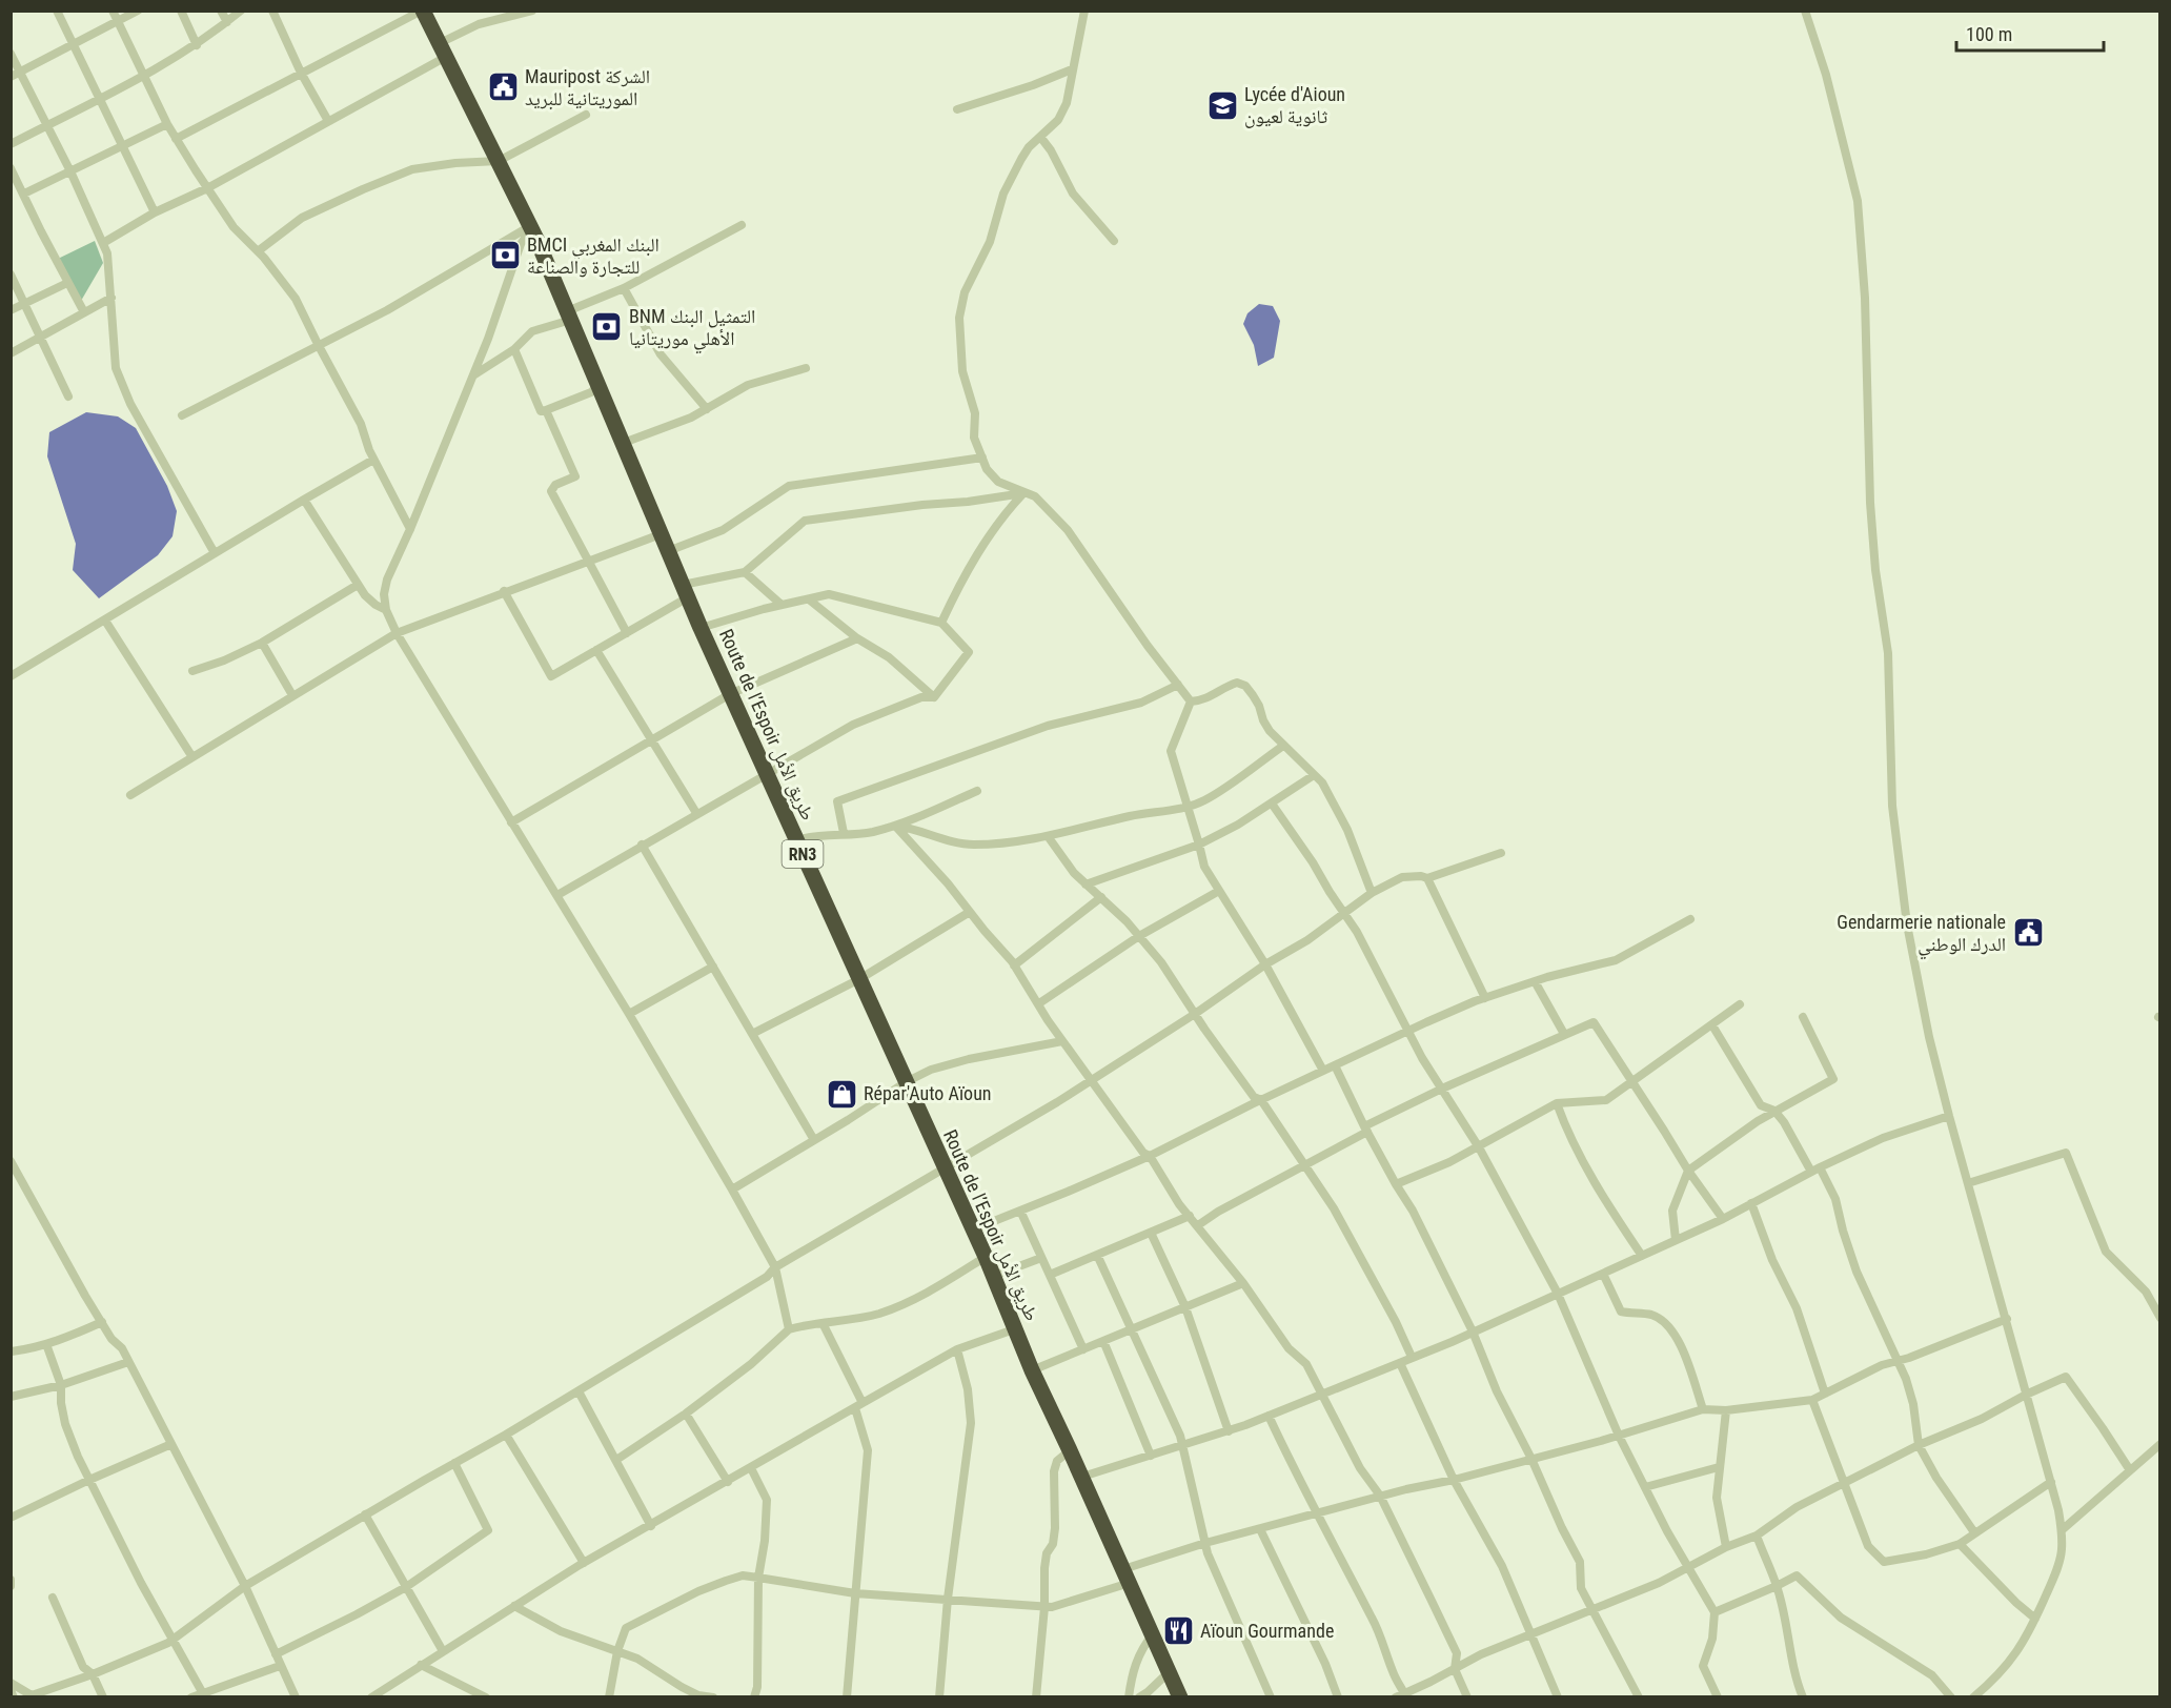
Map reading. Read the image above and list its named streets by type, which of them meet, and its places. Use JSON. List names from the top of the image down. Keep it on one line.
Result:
{"streets":{"highway":["Route de l’Espoir طريق الأمل","RN3"]},"places":{"public building":["Mauripost الشركة الموريتانية للبريد","Gendarmerie nationale الدرك الوطني"],"school or university":["Lycée d'Aioun ثانوية لعيون"],"bank":["BMCI البنك المغربي للتجارة والصناعة","BNM التمثيل البنك الأهلي موريتانيا"],"shop":["Répar'Auto Aïoun"],"restaurant":["Aïoun Gourmande"]},"scale_bar":"100 m"}
